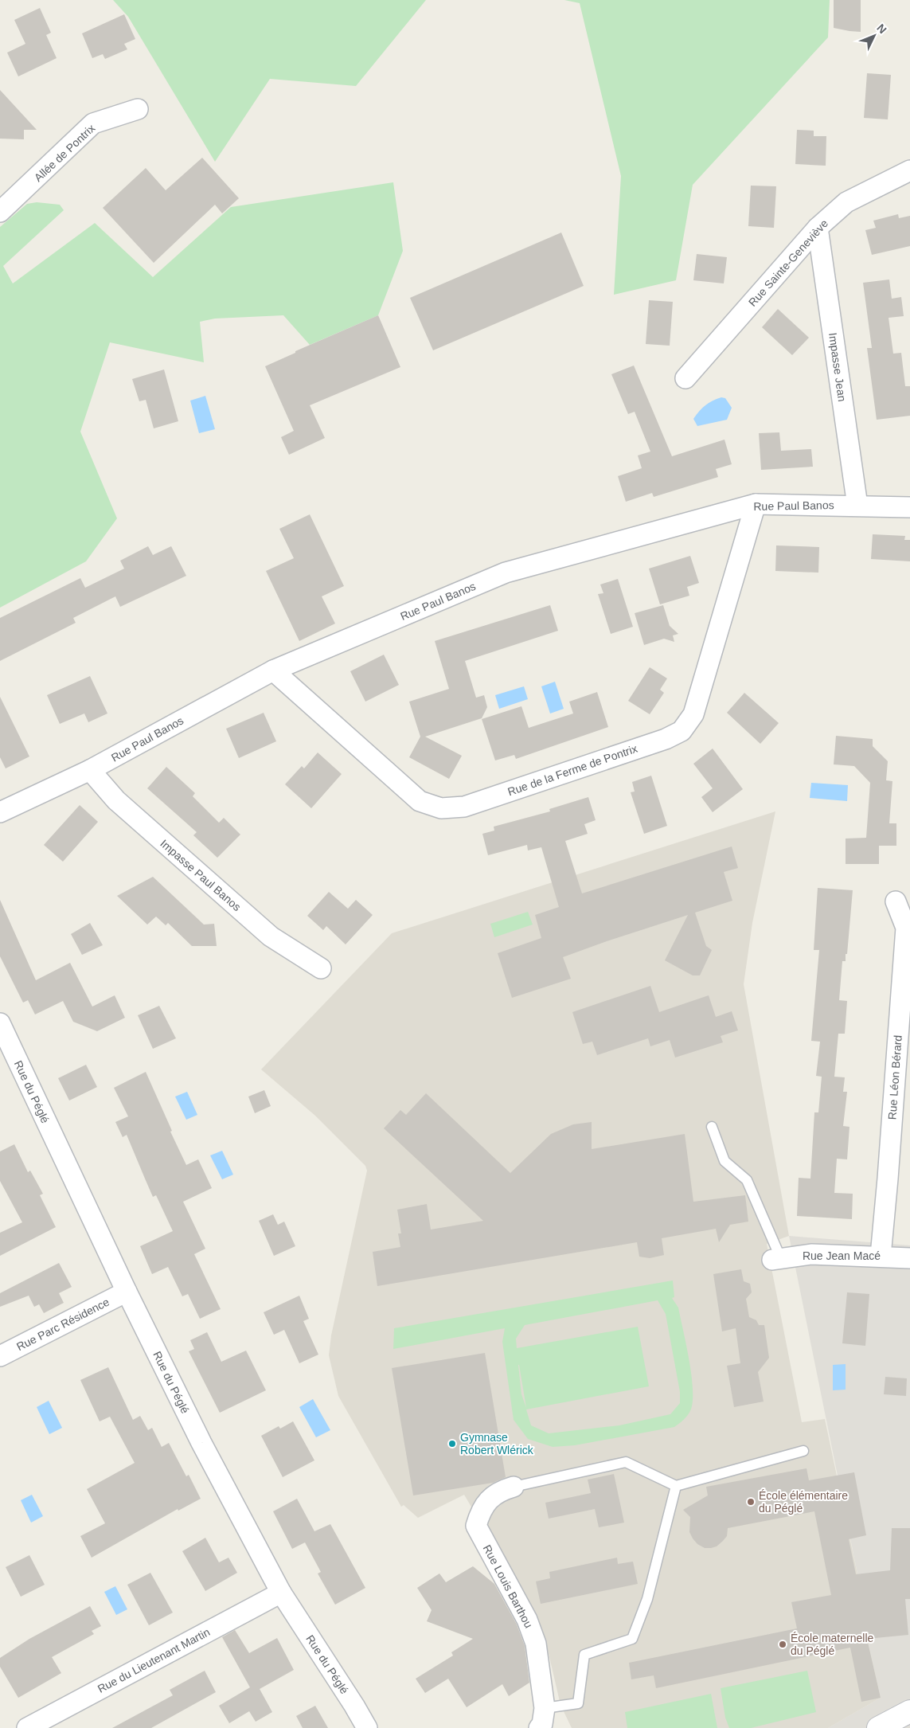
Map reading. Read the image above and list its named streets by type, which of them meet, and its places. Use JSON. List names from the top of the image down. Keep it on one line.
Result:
{"streets":{"street":["Allée de Pontrix","Rue Sainte-Geneviève","Impasse Jean","Rue Paul Banos","Rue de la Ferme de Pontrix","Impasse Paul Banos","Rue Léon Bérard","Rue du Péglé","Rue Jean Macé","Rue Parc Résidence","Rue Louis Barthou","Rue du Lieutenant Martin"]},"crossings":[["Rue Sainte-Geneviève","Impasse Jean"],["Impasse Jean","Rue Paul Banos"],["Rue Paul Banos","Rue de la Ferme de Pontrix"],["Rue Paul Banos","Impasse Paul Banos"],["Rue Léon Bérard","Rue Jean Macé"],["Rue du Péglé","Rue Parc Résidence"],["Rue du Péglé","Rue du Lieutenant Martin"]],"places":["Gymnase Robert Wlérick","École élémentaire du Péglé","École maternelle du Péglé"],"north":"top right"}
